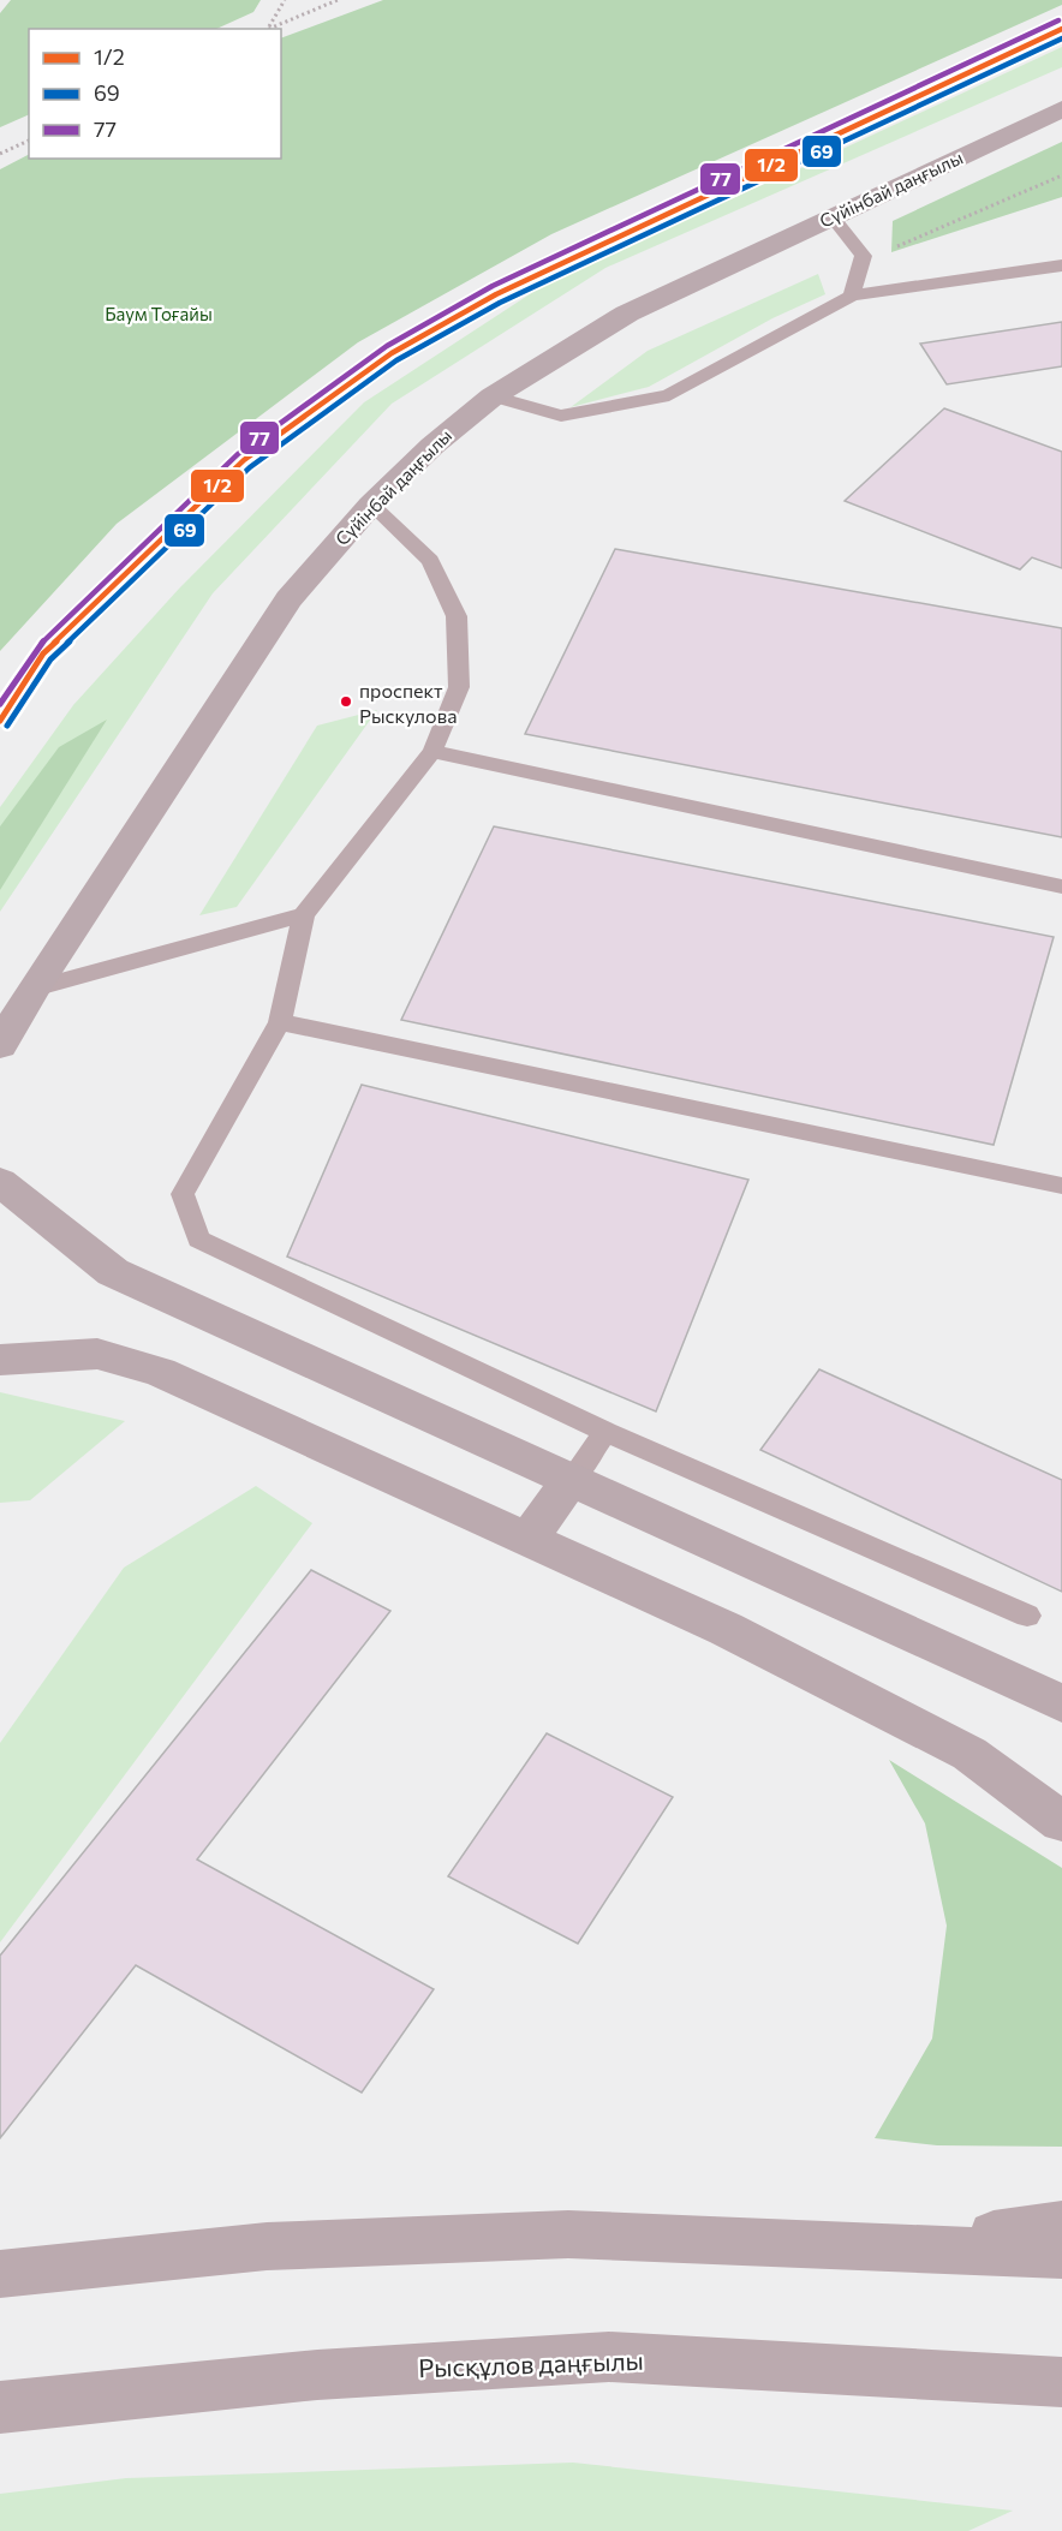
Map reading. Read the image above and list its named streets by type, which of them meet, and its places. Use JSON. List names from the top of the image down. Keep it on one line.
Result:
{"streets":{"main road":["Сүйінбай даңғылы","Рысқұлов даңғылы"]},"parks":["Баум Тоғайы"],"places":["проспект Рыскулова"],"lines":["transit line 77","transit line 1/2","transit line 69"],"legend":["1/2","69","77"]}
